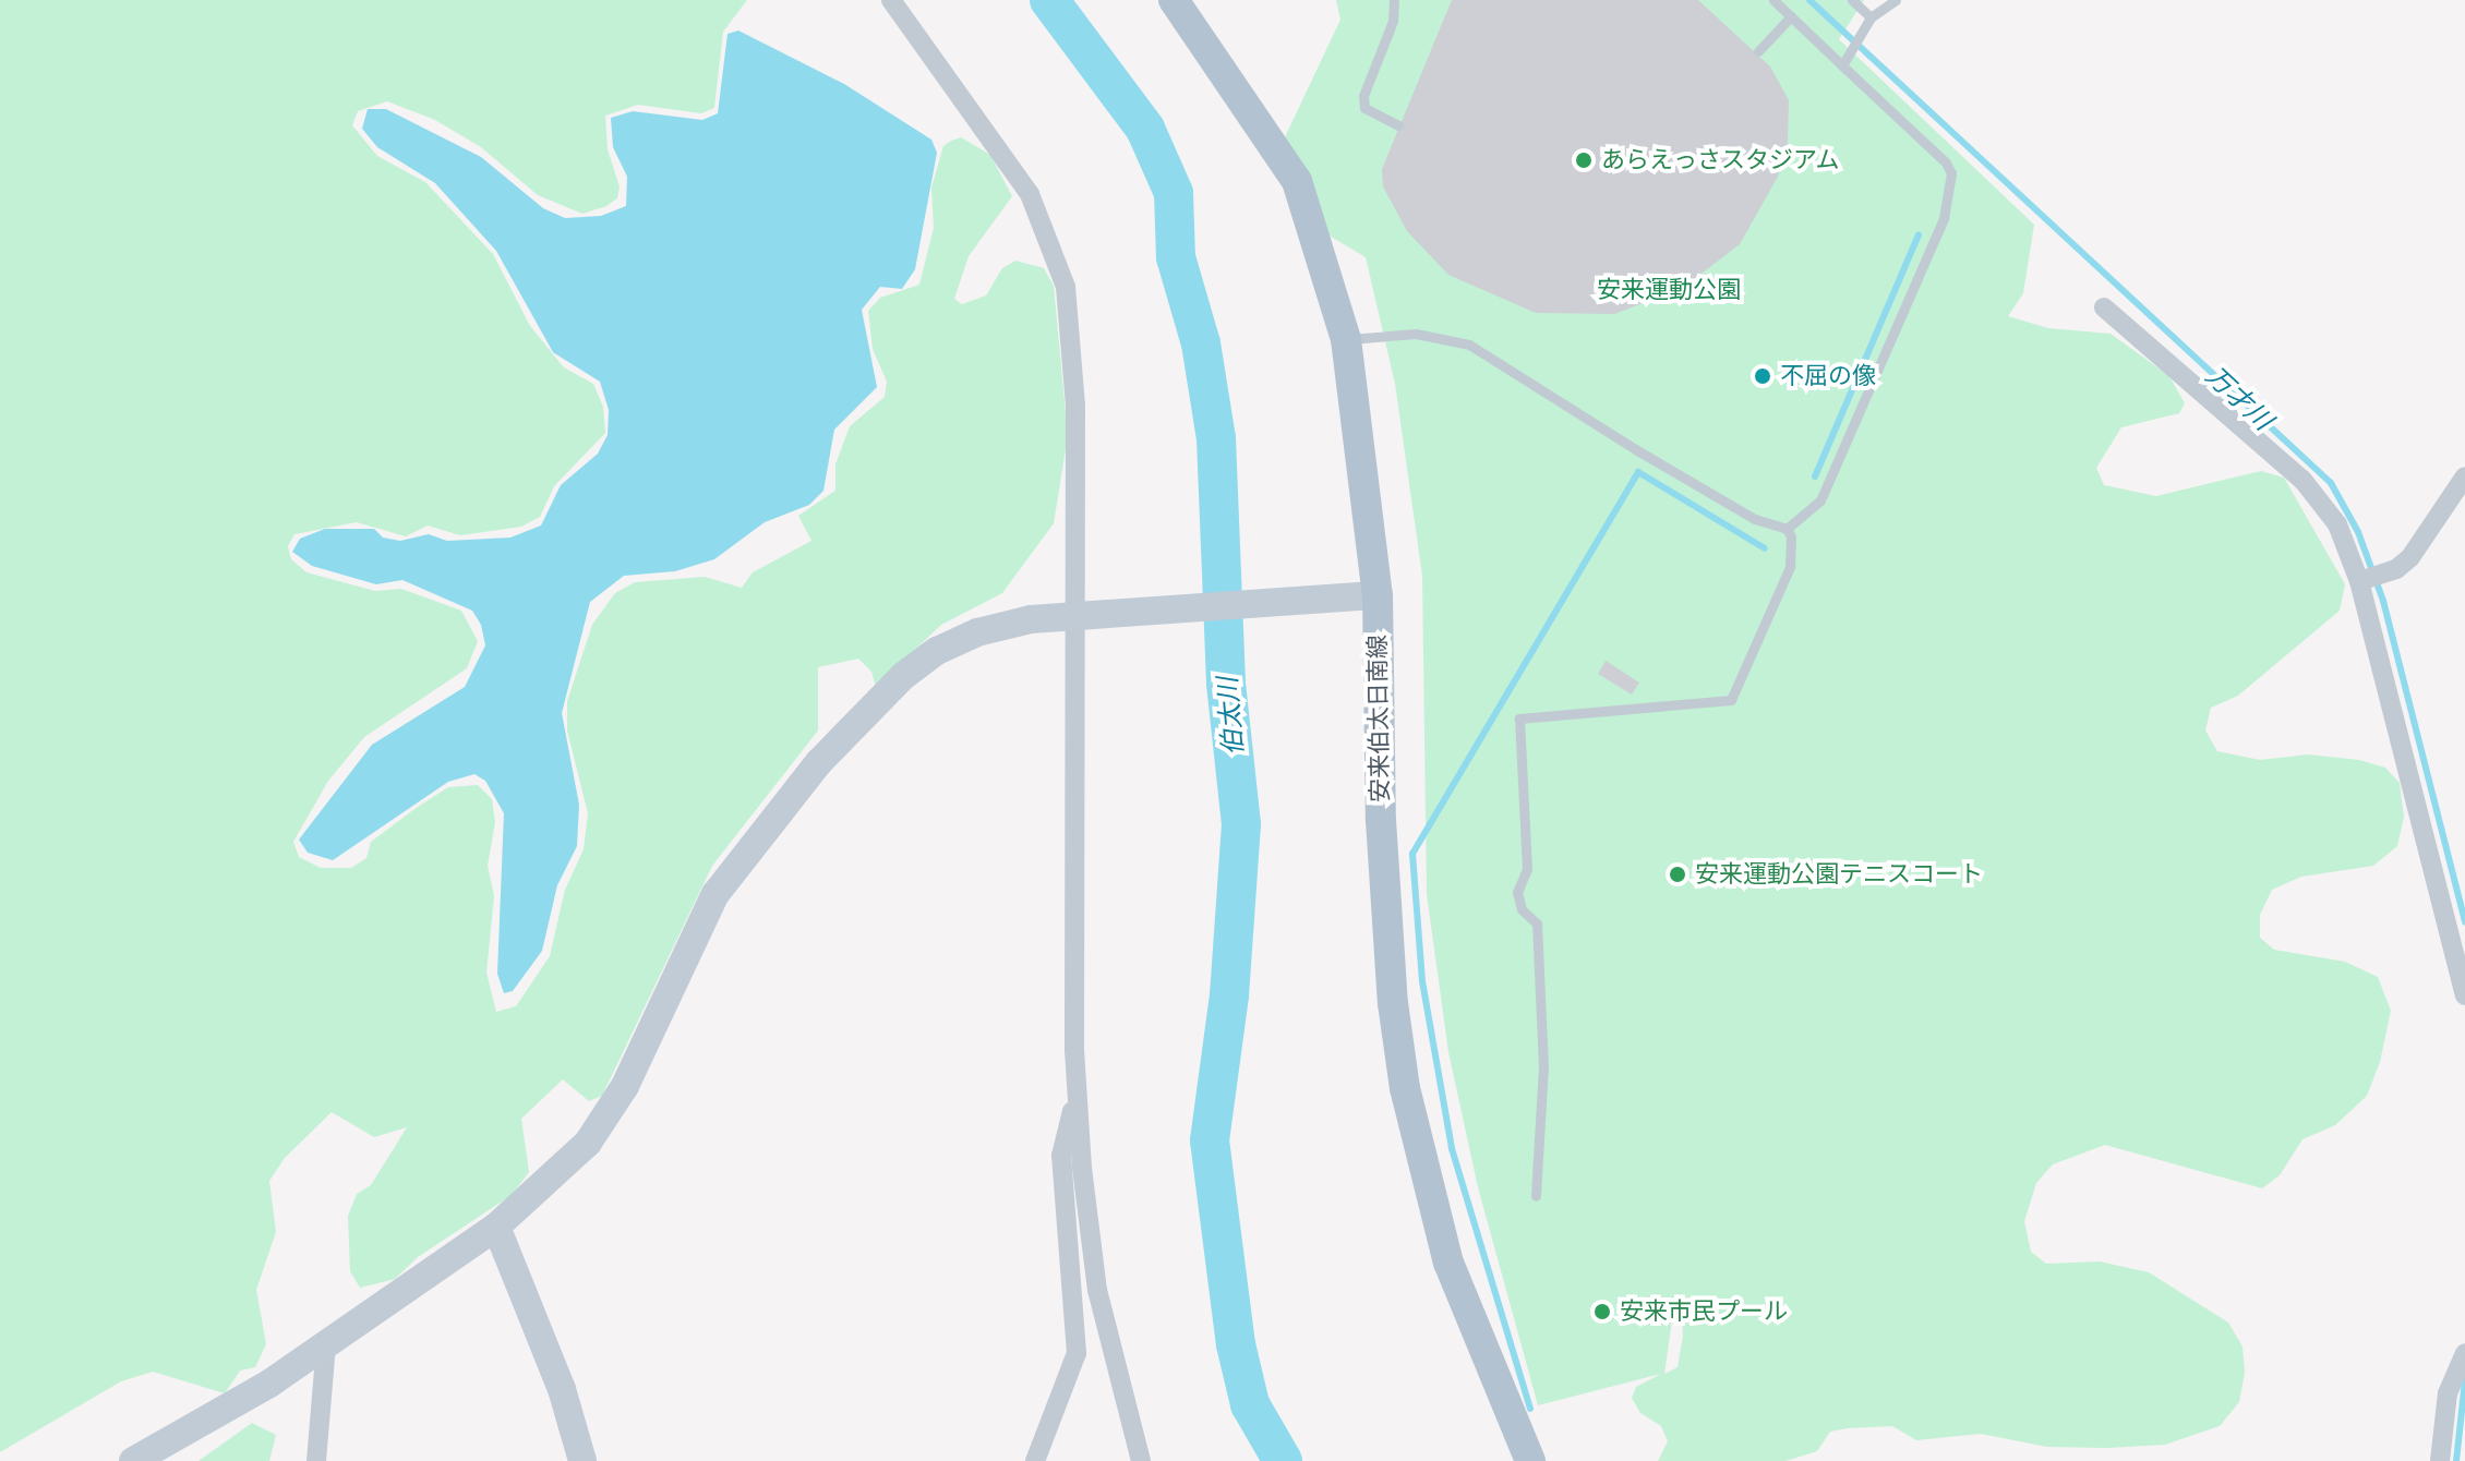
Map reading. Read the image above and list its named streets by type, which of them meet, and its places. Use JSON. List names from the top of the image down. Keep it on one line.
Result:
{"streets":{"main road":["安来伯太日南線"]},"water":["万才川","伯太川"],"parks":["安来運動公園"],"places":["あらえっさスタジアム","不屈の像","安来運動公園テニスコート","安来市民プール"]}
